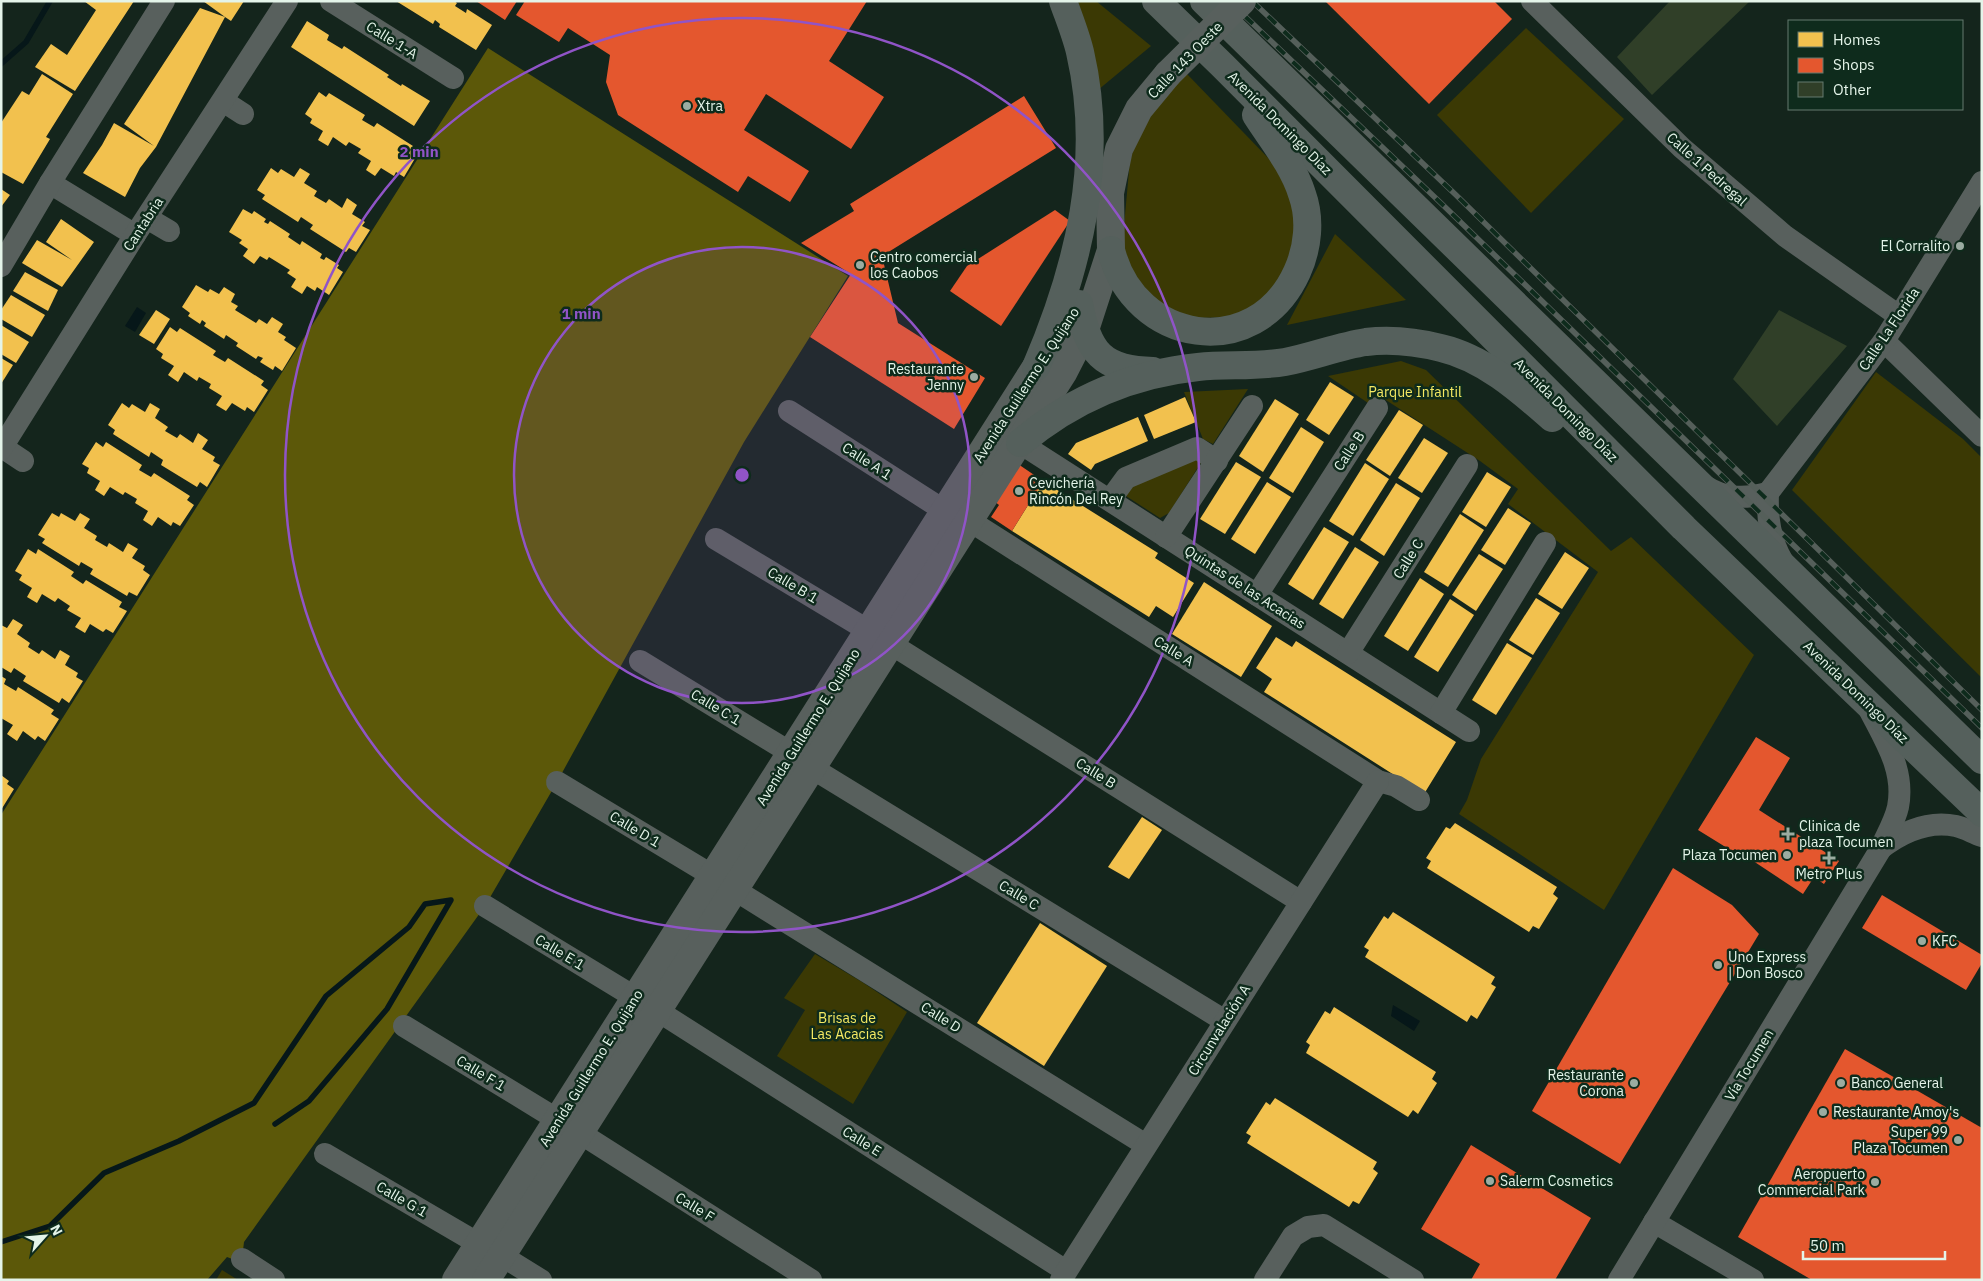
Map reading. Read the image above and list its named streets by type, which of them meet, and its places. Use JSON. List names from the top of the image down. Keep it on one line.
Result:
{"streets":{"main road":["Avenida Domingo Díaz"],"street":["Calle 1-A","Calle 143 Oeste","Calle 1 Pedregal","Cantabria","Calle La Florida","Avenida Guillermo E. Quijano","Calle B","Calle A 1","Calle C","Calle B 1","Quintas de las Acacias","Calle A","Calle C 1","Calle D 1","Calle E 1","Calle D","Circunvalación A","Vía Tocumen","Calle F 1","Calle E","Calle G 1","Calle F"]},"crossings":[["Calle 143 Oeste","Avenida Guillermo E. Quijano"],["Calle 1 Pedregal","Calle La Florida"],["Avenida Guillermo E. Quijano","Calle B"],["Avenida Guillermo E. Quijano","Calle A 1"],["Avenida Guillermo E. Quijano","Calle C"],["Avenida Guillermo E. Quijano","Calle B 1"],["Avenida Guillermo E. Quijano","Quintas de las Acacias"],["Avenida Guillermo E. Quijano","Calle A"],["Avenida Guillermo E. Quijano","Calle C 1"],["Avenida Guillermo E. Quijano","Calle D 1"],["Avenida Guillermo E. Quijano","Calle E 1"],["Avenida Guillermo E. Quijano","Calle D"],["Avenida Guillermo E. Quijano","Calle F 1"],["Avenida Guillermo E. Quijano","Calle E"],["Avenida Guillermo E. Quijano","Calle G 1"],["Avenida Guillermo E. Quijano","Calle F"],["Calle B","Calle B 1"],["Calle B","Quintas de las Acacias"],["Calle B","Circunvalación A"],["Calle C","Quintas de las Acacias"],["Calle C","Calle C 1"],["Calle C","Circunvalación A"],["Calle A","Circunvalación A"],["Calle D 1","Calle D"],["Calle E 1","Calle E"],["Calle D","Circunvalación A"],["Circunvalación A","Calle E"],["Calle F 1","Calle F"]],"parks":["Parque Infantil","Brisas de Las Acacias"],"places":{"other":["Xtra","El Corralito","Centro comercial los Caobos","Restaurante Jenny","Cevichería Rincón Del Rey","Plaza Tocumen","KFC","Uno Express | Don Bosco","Restaurante Corona","Banco General","Restaurante Amoy's","Super 99 Plaza Tocumen","Salerm Cosmetics","Aeropuerto Commercial Park"],"health":["Clinica de plaza Tocumen","Metro Plus"]},"legend":["Homes","Shops","Other"],"scale_bar":"50 m","north":"top right","rings":["2 min","1 min"]}
